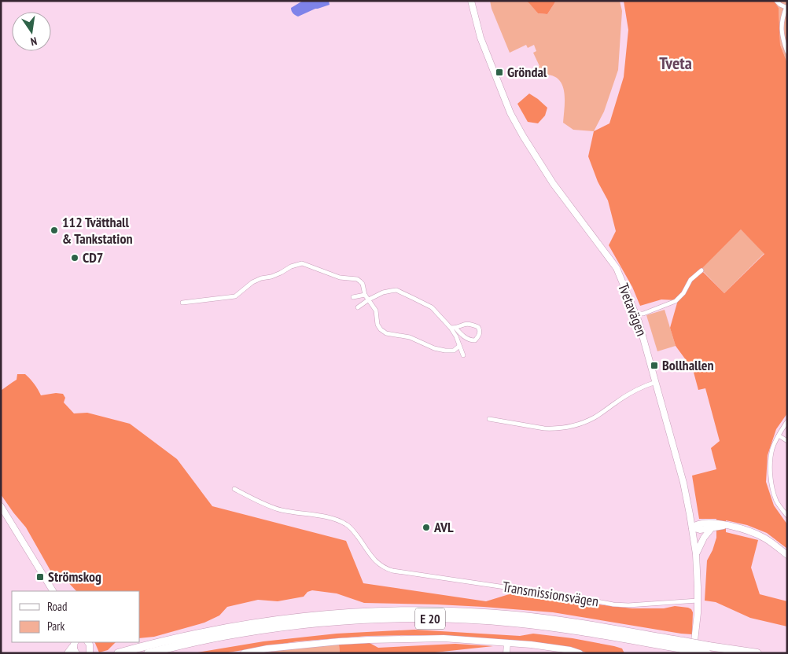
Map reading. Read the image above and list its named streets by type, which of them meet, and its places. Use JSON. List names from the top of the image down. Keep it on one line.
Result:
{"streets":{"highway":["E 20"],"main road":["Tvetavägen"],"street":["Transmissionsvägen"]},"crossings":[["Tvetavägen","Transmissionsvägen"]],"districts":["Tveta"],"places":{"transit":["Gröndal","Bollhallen","Strömskog"],"other":["112 Tvätthall & Tankstation","CD7","AVL"]},"legend":["Road","Park"],"north":"bottom"}
